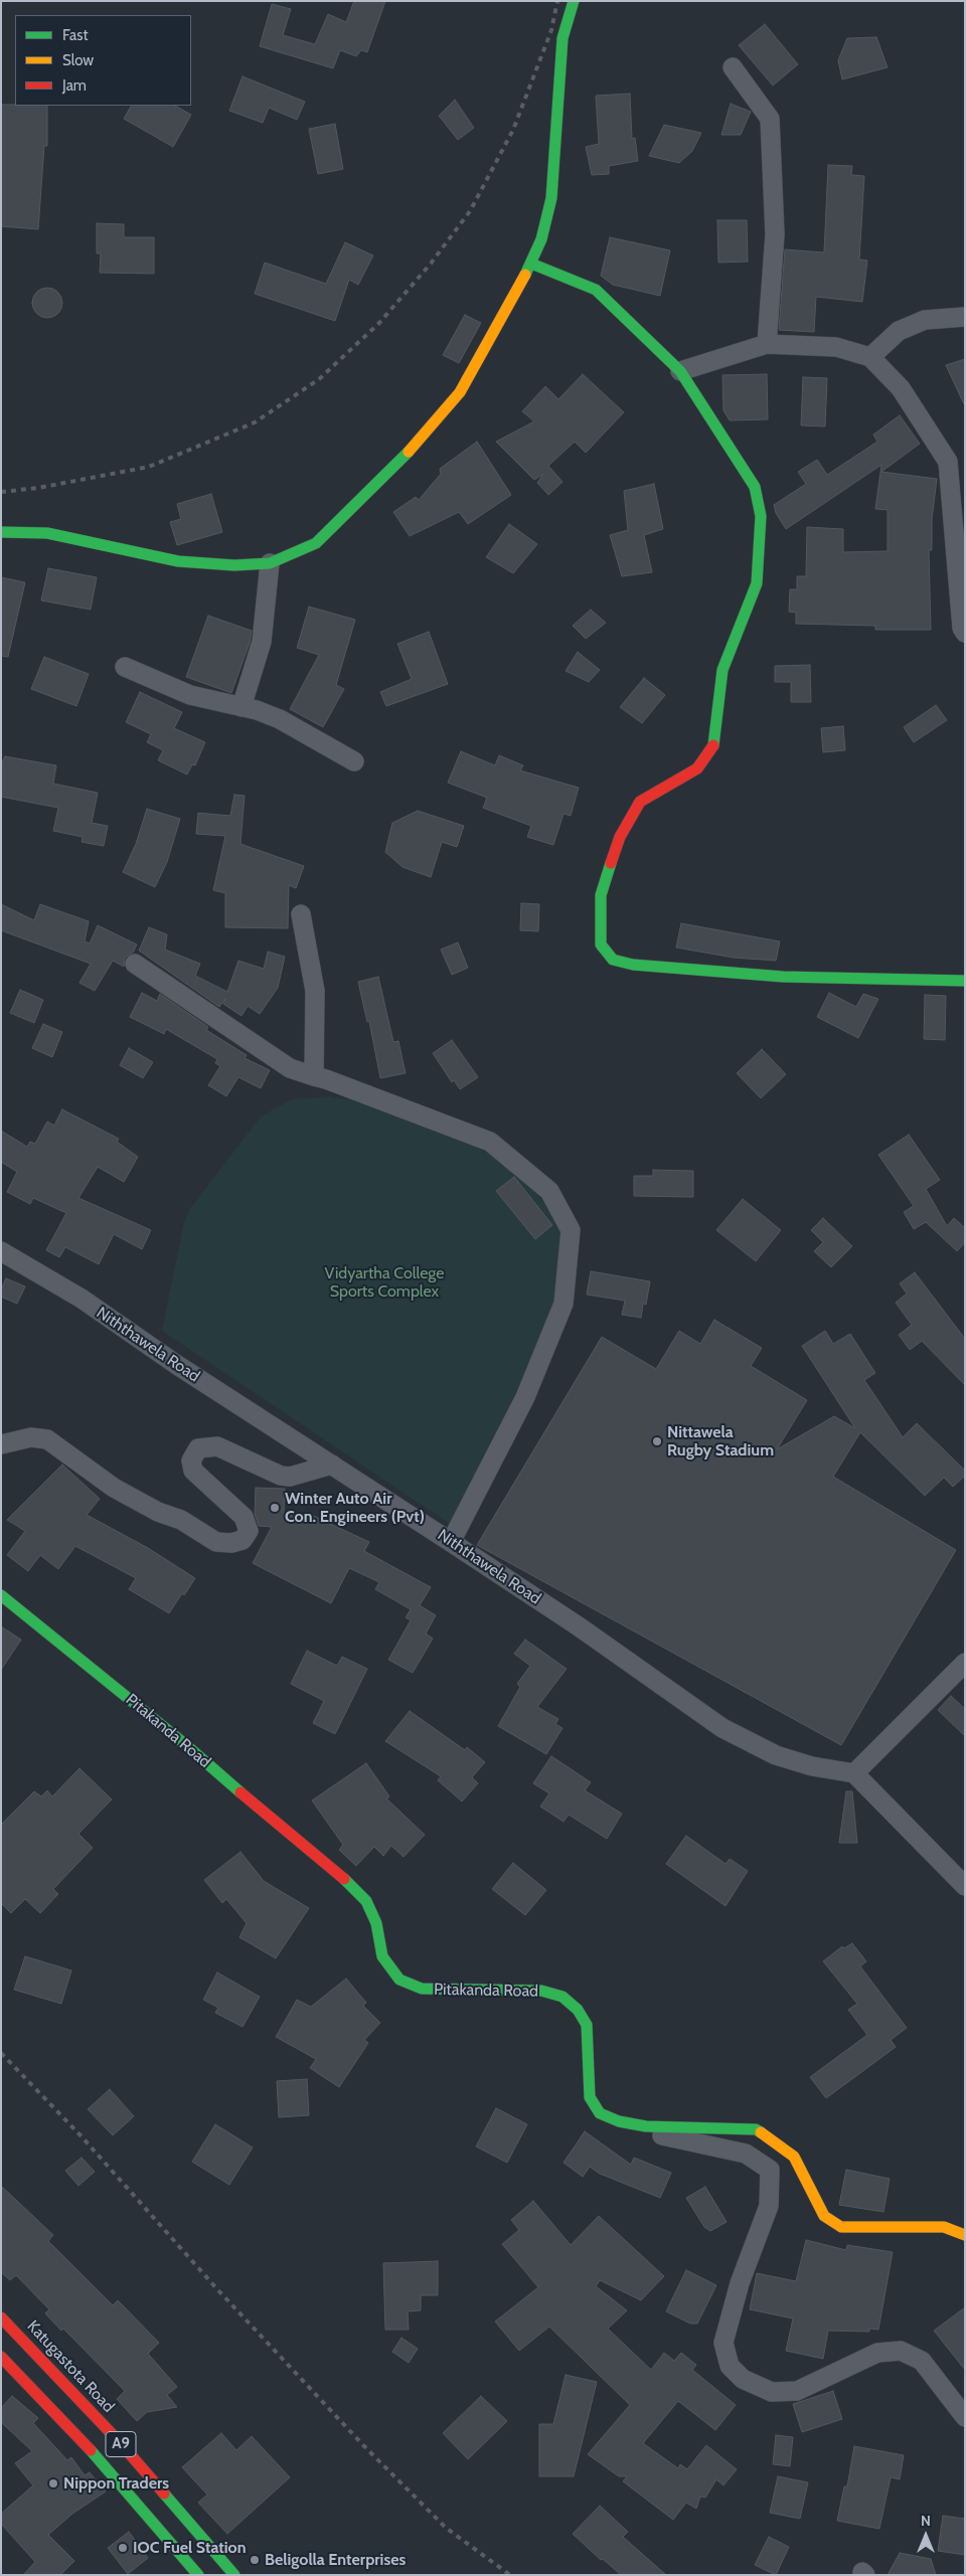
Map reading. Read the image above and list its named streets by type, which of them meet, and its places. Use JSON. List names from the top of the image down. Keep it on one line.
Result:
{"streets":{"main road":["Pitakanda Road","Katugastota Road","A9"],"street":["Niththawela Road"]},"parks":["Vidyartha College Sports Complex"],"places":["Nittawela Rugby Stadium","Winter Auto Air Con. Engineers (Pvt)","Nippon Traders","IOC Fuel Station","Beligolla Enterprises"],"legend":["Fast","Slow","Jam"],"north":"top"}
